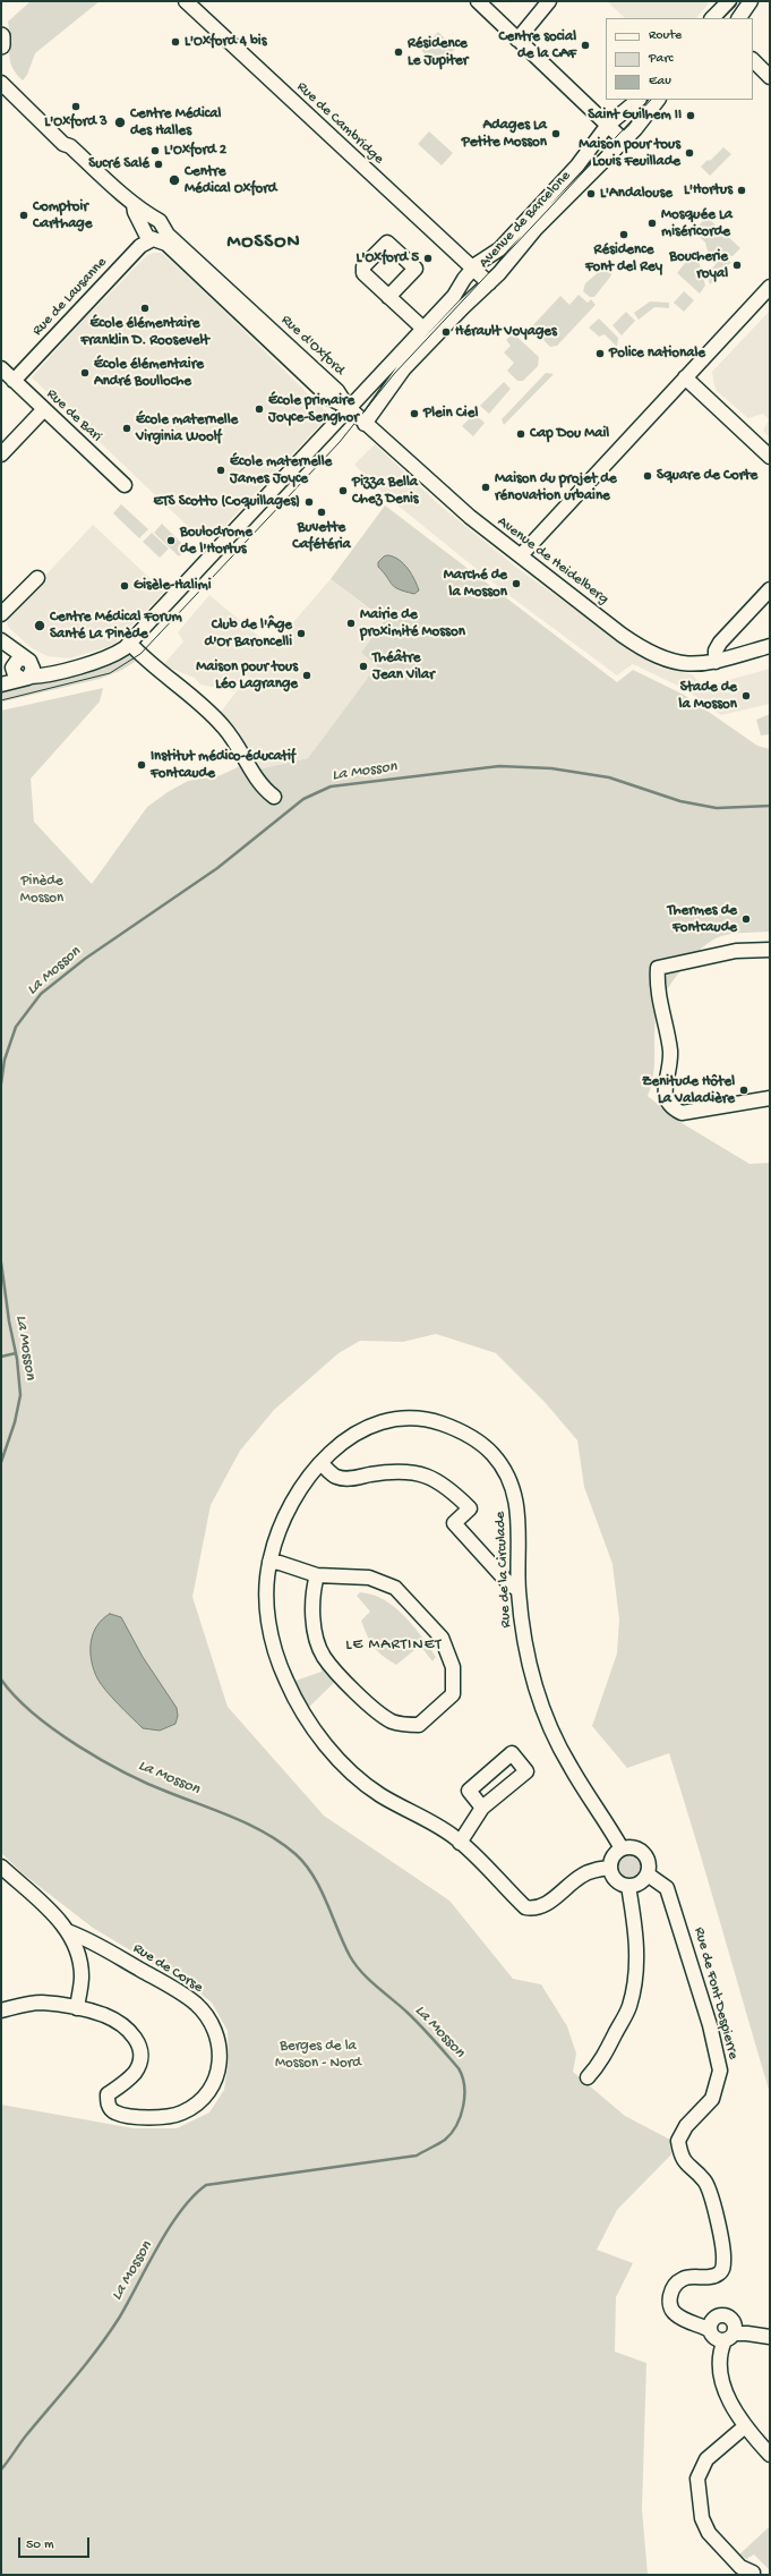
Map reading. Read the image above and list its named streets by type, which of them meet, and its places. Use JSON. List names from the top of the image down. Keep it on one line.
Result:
{"streets":{"street":["Rue de Cambridge","Avenue de Barcelone","Rue de Lausanne","Rue d'Oxford","Rue de Bari","Avenue de Heidelberg","Rue de la Circulade","Rue de Corse","Rue de Font Despierre"]},"crossings":[["Rue de Cambridge","Avenue de Barcelone"],["Avenue de Barcelone","Rue d'Oxford"],["Avenue de Barcelone","Avenue de Heidelberg"],["Rue de Lausanne","Rue d'Oxford"],["Rue de Lausanne","Rue de Bari"],["Rue d'Oxford","Avenue de Heidelberg"],["Rue de la Circulade","Rue de Font Despierre"]],"districts":["MOSSON","LE MARTINET"],"water":["La Mosson"],"parks":["Pinède Mosson","Berges de la Mosson - Nord"],"places":["L'Oxford 4 bis","Centre social de la CAF","Résidence Le Jupiter","L'Oxford 3","Saint Guilhem II","Centre Médical des Halles","Adages La Petite Mosson","L'Oxford 2","Maison pour tous Louis Feuillade","Sucré Salé","Centre Médical Oxford","L'Hortus","L'Andalouse","Comptoir Carthage","Mosquée La miséricorde","Résidence Font del Rey","L'Oxford 5","Boucherie royal","École élémentaire Franklin D. Roosevelt","Hérault Voyages","Police nationale","École élémentaire André Boulloche","École primaire Joyce-Senghor","Plein Ciel","École maternelle Virginia Woolf","Cap Dou Mail","École maternelle James Joyce","Square de Corte","Maison du projet de rénovation urbaine","Pizza Bella Chez Denis","ETS Scotto (Coquillages)","Buvette Cafétéria","Boulodrome de l'Hortus","Marché de la Mosson","Gisèle-Halimi","Mairie de proximité Mosson","Centre Médical Forum Santé La Pinède","Club de l'Âge d'Or Baroncelli","Théâtre Jean Vilar","Maison pour tous Léo Lagrange","Stade de la Mosson","Institut médico-éducatif Fontcaude","Thermes de Fontcaude","Zenitude Hôtel La Valadière"],"legend":["Route","Parc","Eau"],"scale_bar":"50 m"}
